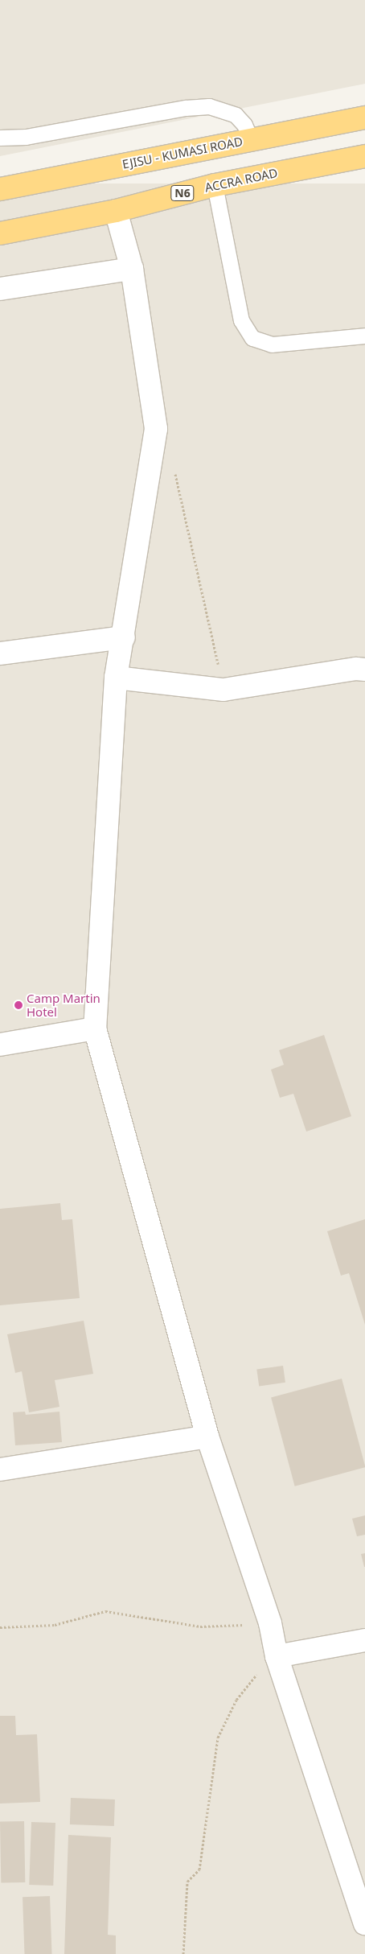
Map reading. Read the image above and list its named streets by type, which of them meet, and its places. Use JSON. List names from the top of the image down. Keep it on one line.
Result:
{"streets":{"highway":["EJISU - KUMASI ROAD","ACCRA ROAD","N6"]},"places":["Camp Martin Hotel"]}
